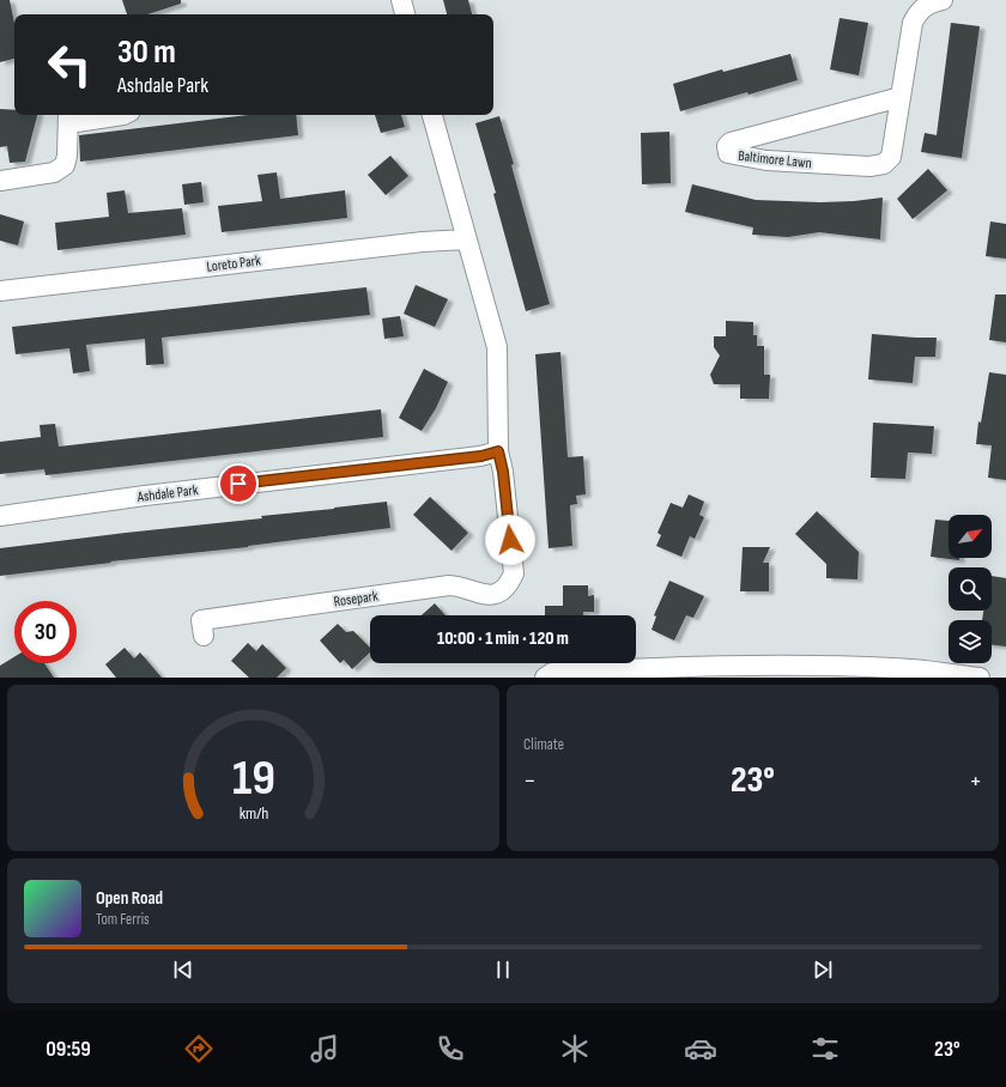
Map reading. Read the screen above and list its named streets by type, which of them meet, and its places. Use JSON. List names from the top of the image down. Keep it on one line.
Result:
{"streets":{"street":["Baltimore Lawn","Loreto Park","Ashdale Park","Rosepark"]},"crossings":[["Ashdale Park","Rosepark"]],"north":"top right","page":{"turn":["30 m","Ashdale Park"],"limit":"30","trip":"10:00 · 1 min · 120 m","tile":"Climate","heat":["−","23°","+"],"song":["Open Road","Tom Ferris"],"tabs":["09:59","23°"],"gauge":["19","km/h"]}}
